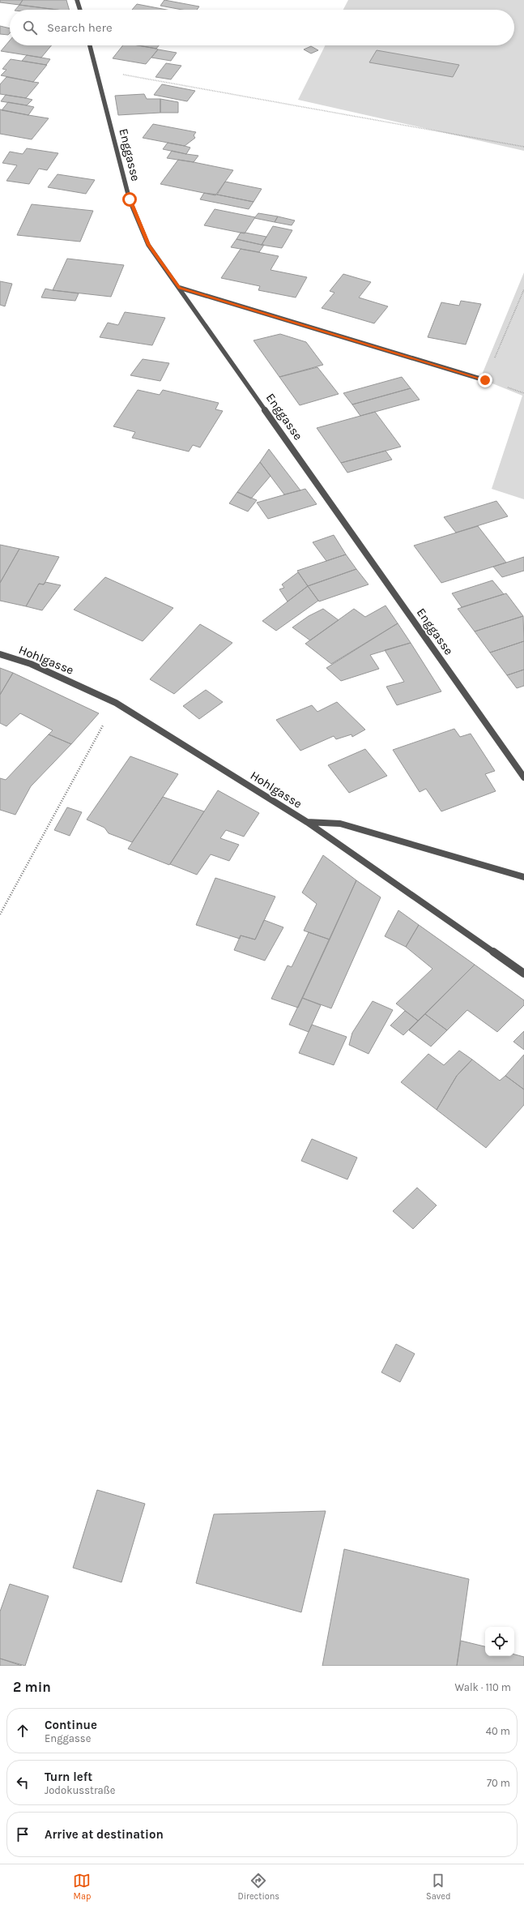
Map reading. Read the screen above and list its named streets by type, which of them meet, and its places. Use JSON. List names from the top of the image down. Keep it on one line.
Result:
{"streets":{"street":["Enggasse","Hohlgasse"]},"page":{"search":"Search here","heading":["2 min","Walk · 110 m"],"list":[["Continue","Enggasse","40 m"],["Turn left","Jodokusstraße","70 m"],"Arrive at destination"],"nav":["Map","Directions","Saved"]}}
